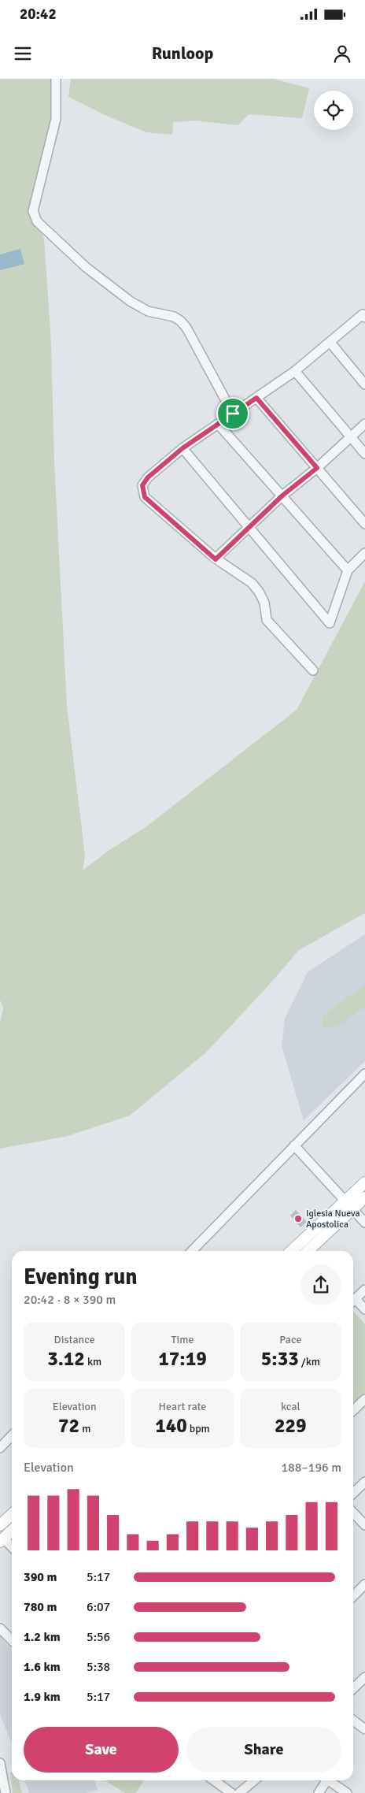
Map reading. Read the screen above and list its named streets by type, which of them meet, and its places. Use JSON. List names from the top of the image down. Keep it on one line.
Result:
{"places":["Iglesia Nueva Apostolica"],"page":{"status":"20:42","header":"Runloop","heading":["Evening run","20:42 · 8 × 390 m"],"stats":[["Distance","3.12 km"],["Time","17:19"],["Pace","5:33 /km"],["Elevation","72 m"],["Heart rate","140 bpm"],["kcal","229"]],"chart":["Elevation","188–196 m"],"list":[{"name":"390 m","note":"5:17"},{"name":"780 m","note":"6:07"},{"name":"1.2 km","note":"5:56"},{"name":"1.6 km","note":"5:38"},{"name":"1.9 km","note":"5:17"}],"buttons":["Save","Share"]}}
